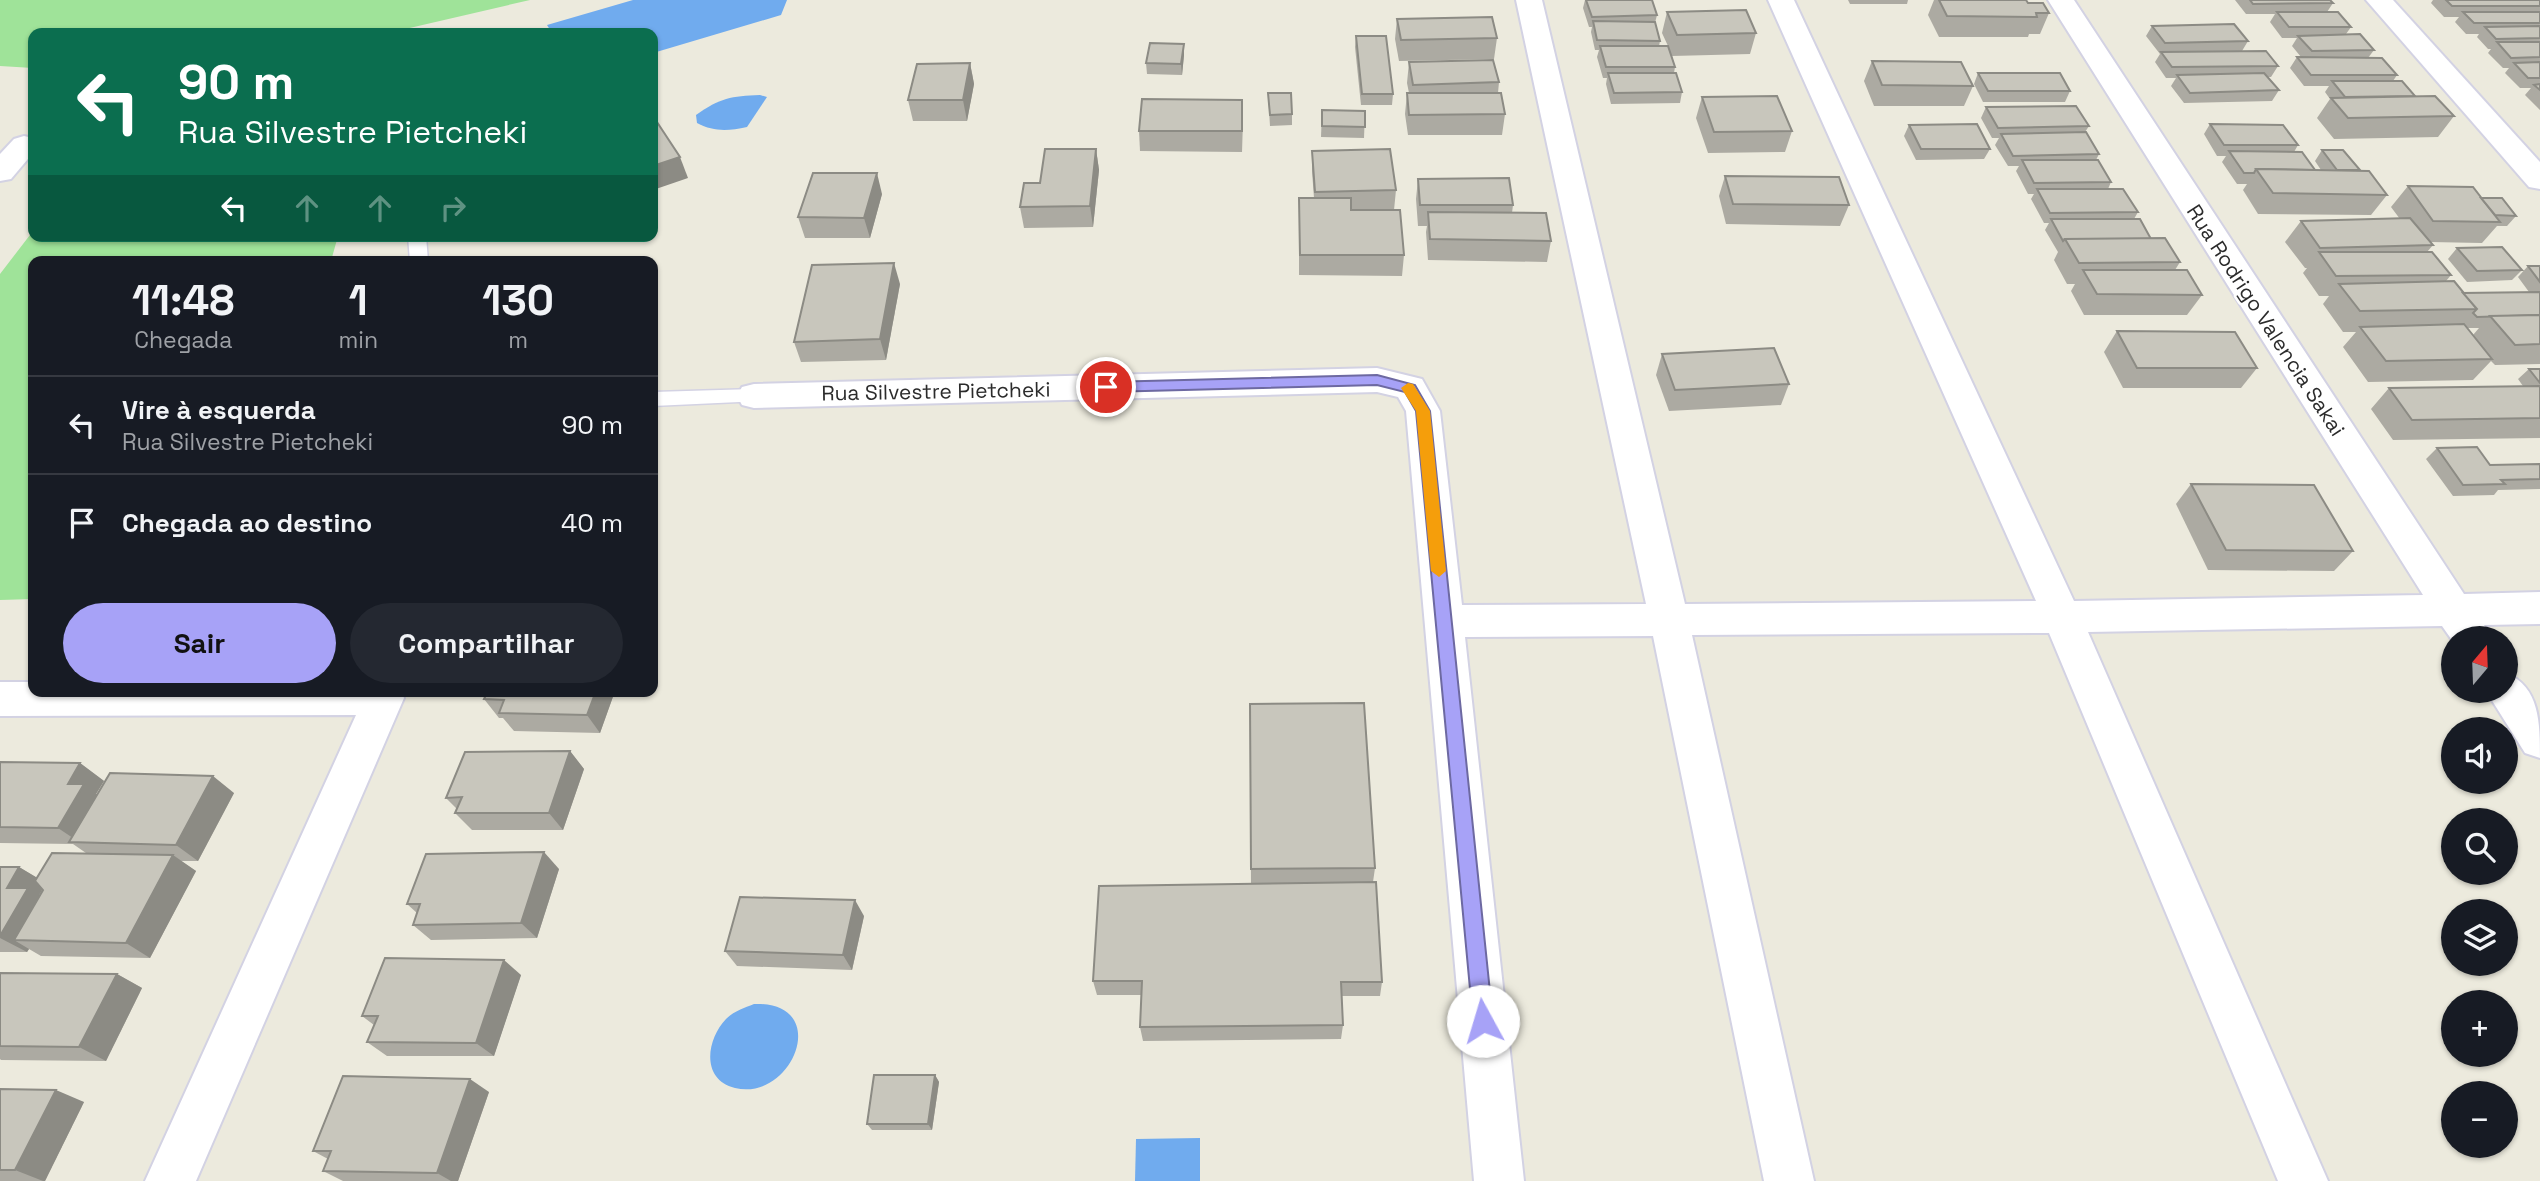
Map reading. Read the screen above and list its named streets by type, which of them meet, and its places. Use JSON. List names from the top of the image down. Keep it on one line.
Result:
{"streets":{"street":["Rua Rodrigo Valencia Sakai","Rua Silvestre Pietcheki"]},"north":"top","page":{"turn":["90 m","Rua Silvestre Pietcheki"],"eta":["11:48","Chegada","1","min","130","m"],"list":[{"name":"Vire à esquerda","note":"Rua Silvestre Pietcheki","value":"90 m"},{"name":"Chegada ao destino","value":"40 m"}],"buttons":["Sair","Compartilhar"],"map_buttons":["+","−"]}}
